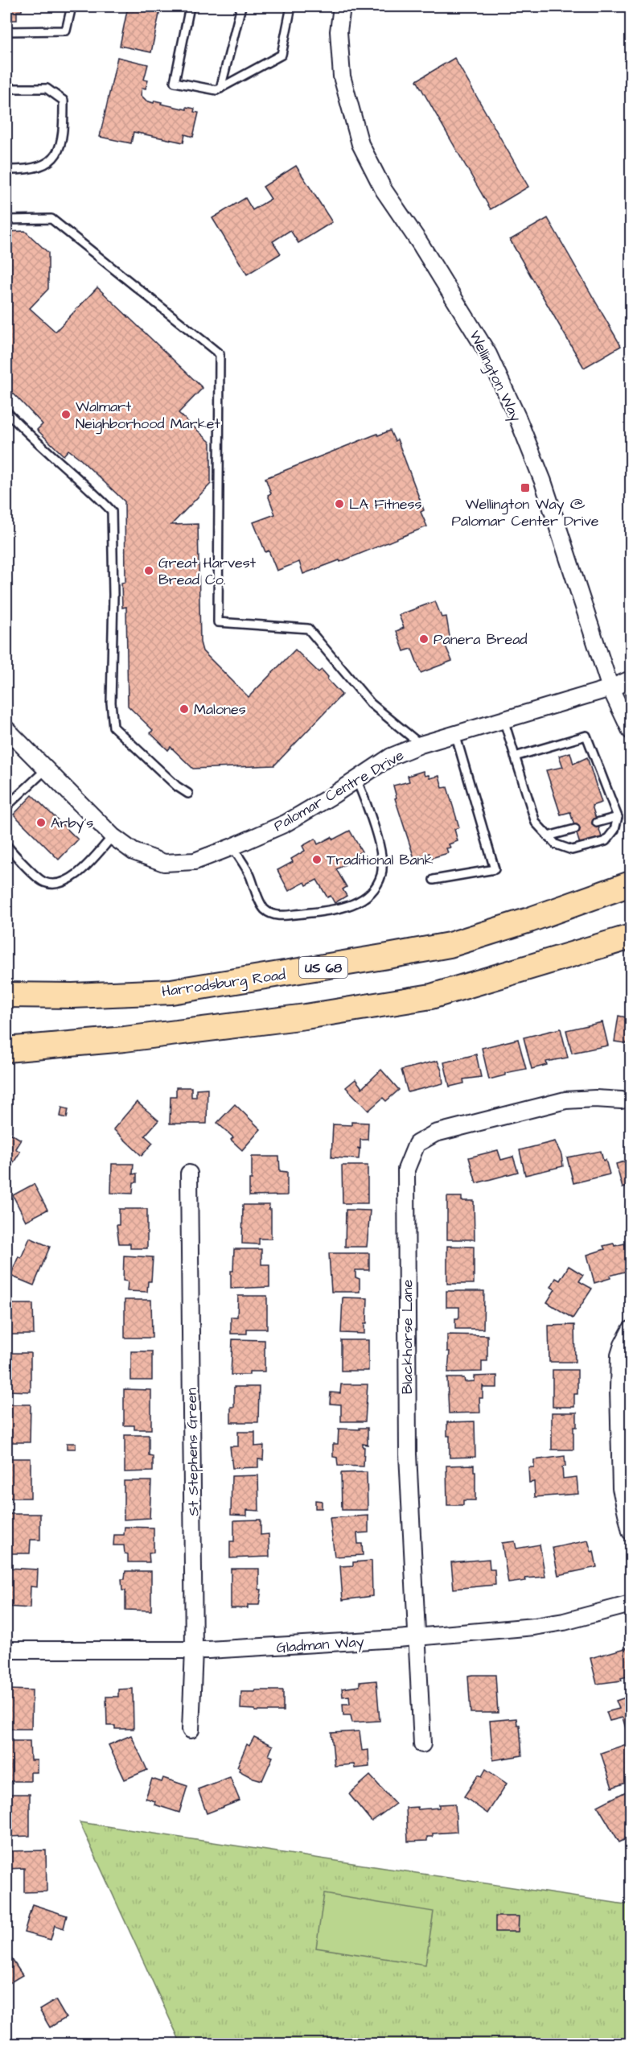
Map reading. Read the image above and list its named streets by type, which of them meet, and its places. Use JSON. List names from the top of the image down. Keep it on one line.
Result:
{"streets":{"main road":["US 68","Harrodsburg Road"],"street":["Wellington Way","Palomar Centre Drive","Blackhorse Lane","St Stephens Green","Gladman Way"]},"crossings":[["Wellington Way","Palomar Centre Drive"],["Blackhorse Lane","Gladman Way"],["St Stephens Green","Gladman Way"]],"places":{"other":["Walmart Neighborhood Market","LA Fitness","Great Harvest Bread Co.","Panera Bread","Malones","Arby's","Traditional Bank"],"transit":["Wellington Way @ Palomar Center Drive"]}}
